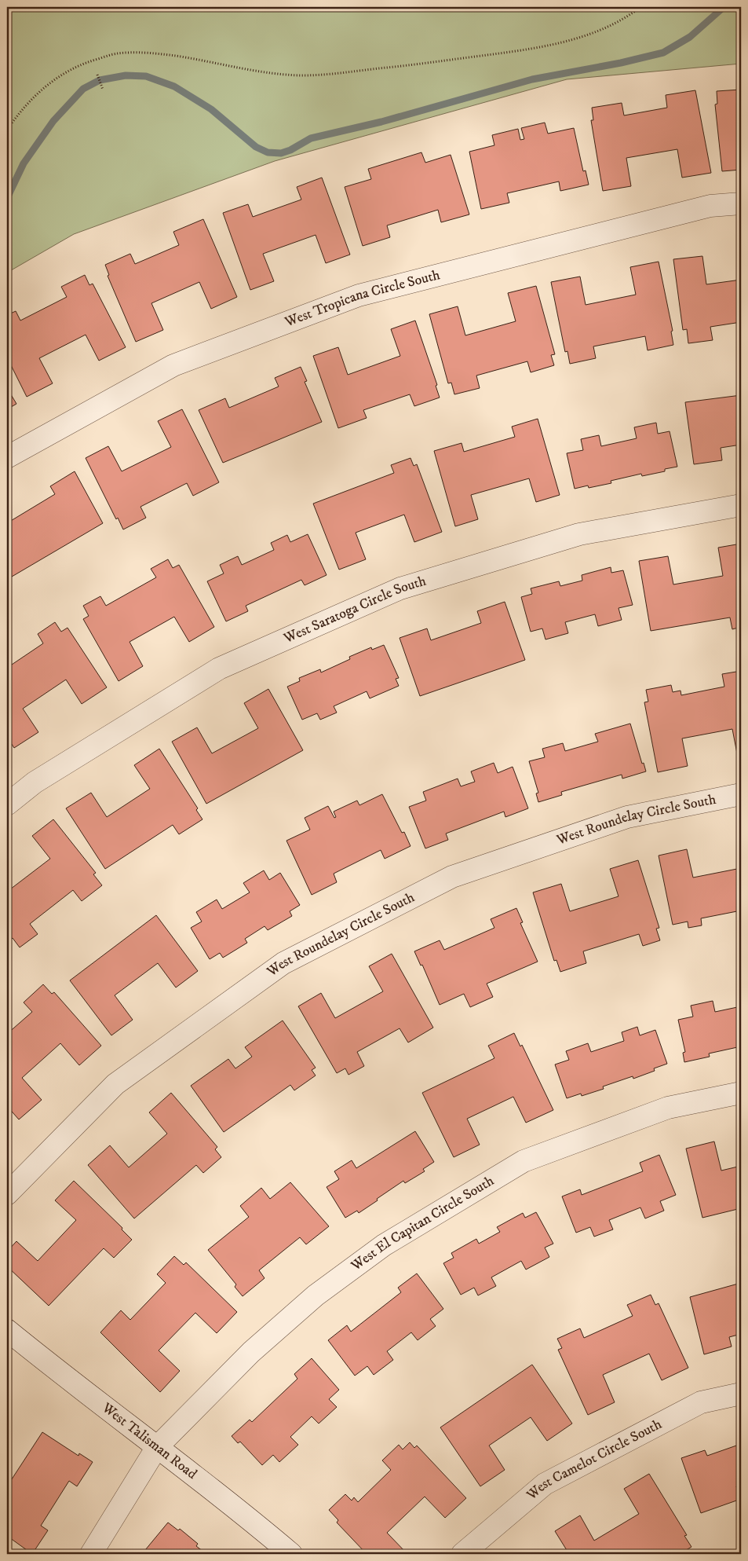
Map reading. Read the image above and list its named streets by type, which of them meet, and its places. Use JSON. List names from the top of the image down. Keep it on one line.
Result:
{"streets":{"street":["West Tropicana Circle South","West Saratoga Circle South","West Roundelay Circle South","West El Capitan Circle South","West Talisman Road","West Camelot Circle South"]},"crossings":[["West El Capitan Circle South","West Talisman Road"]]}
